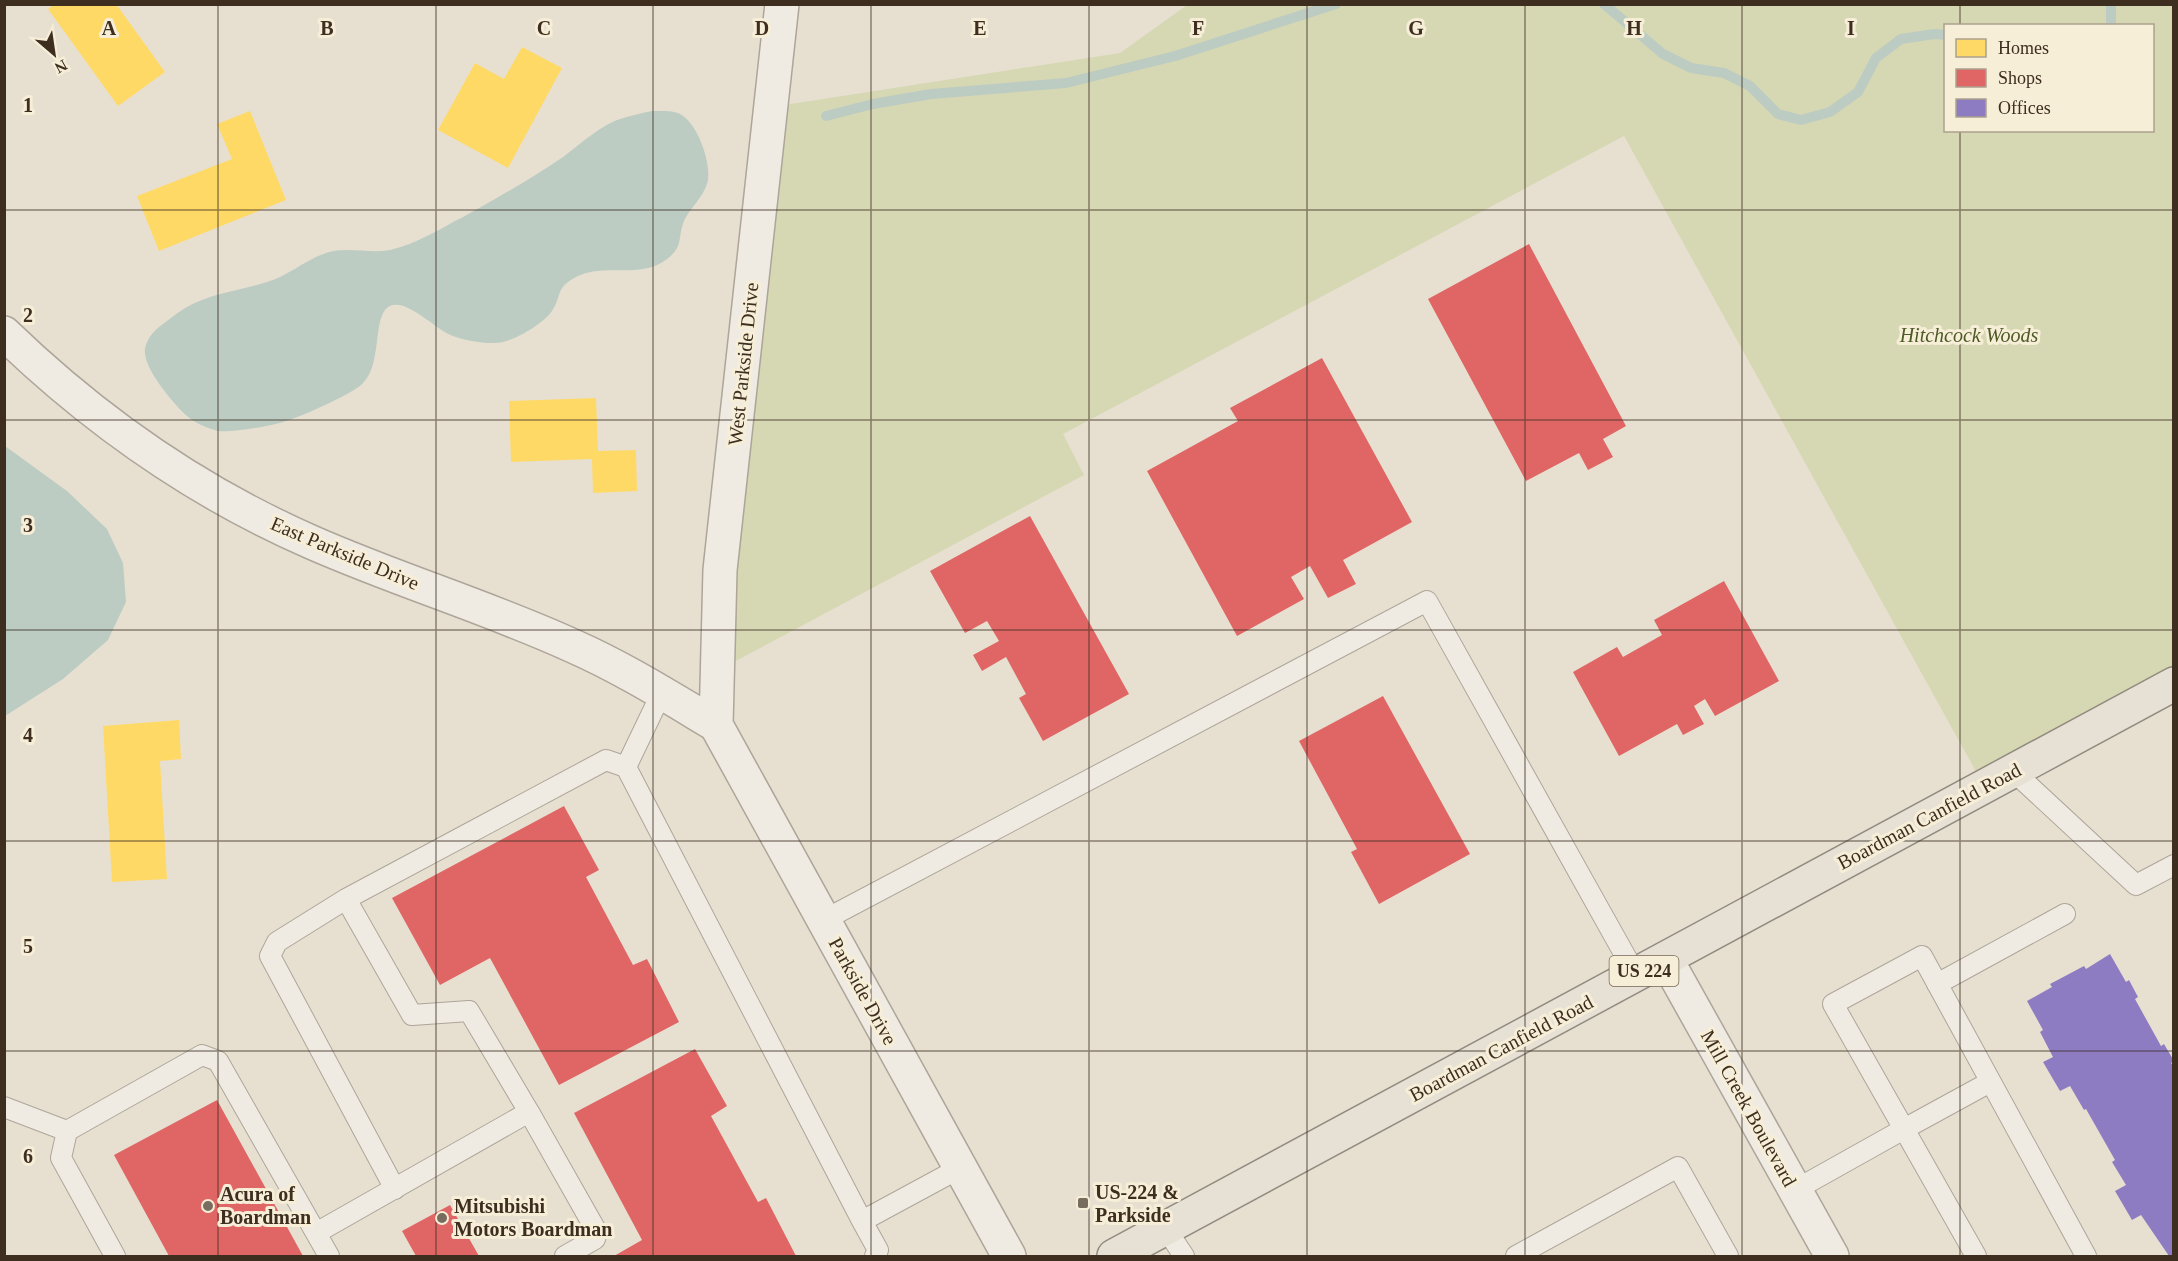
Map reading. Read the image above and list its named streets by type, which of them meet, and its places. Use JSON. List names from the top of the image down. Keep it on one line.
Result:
{"streets":{"main road":["Boardman Canfield Road","US 224"],"street":["West Parkside Drive","East Parkside Drive","Parkside Drive","Mill Creek Boulevard"]},"crossings":[["West Parkside Drive","East Parkside Drive"],["West Parkside Drive","Parkside Drive"],["East Parkside Drive","Parkside Drive"],["Boardman Canfield Road","Mill Creek Boulevard"]],"parks":["Hitchcock Woods"],"places":{"transit":["US-224 & Parkside"],"other":["Acura of Boardman","Mitsubishi Motors Boardman"]},"legend":["Homes","Shops","Offices"],"north":"bottom right","grid":{"columns":["A","B","C","D","E","F","G","H","I"],"rows":["1","2","3","4","5","6"]}}
